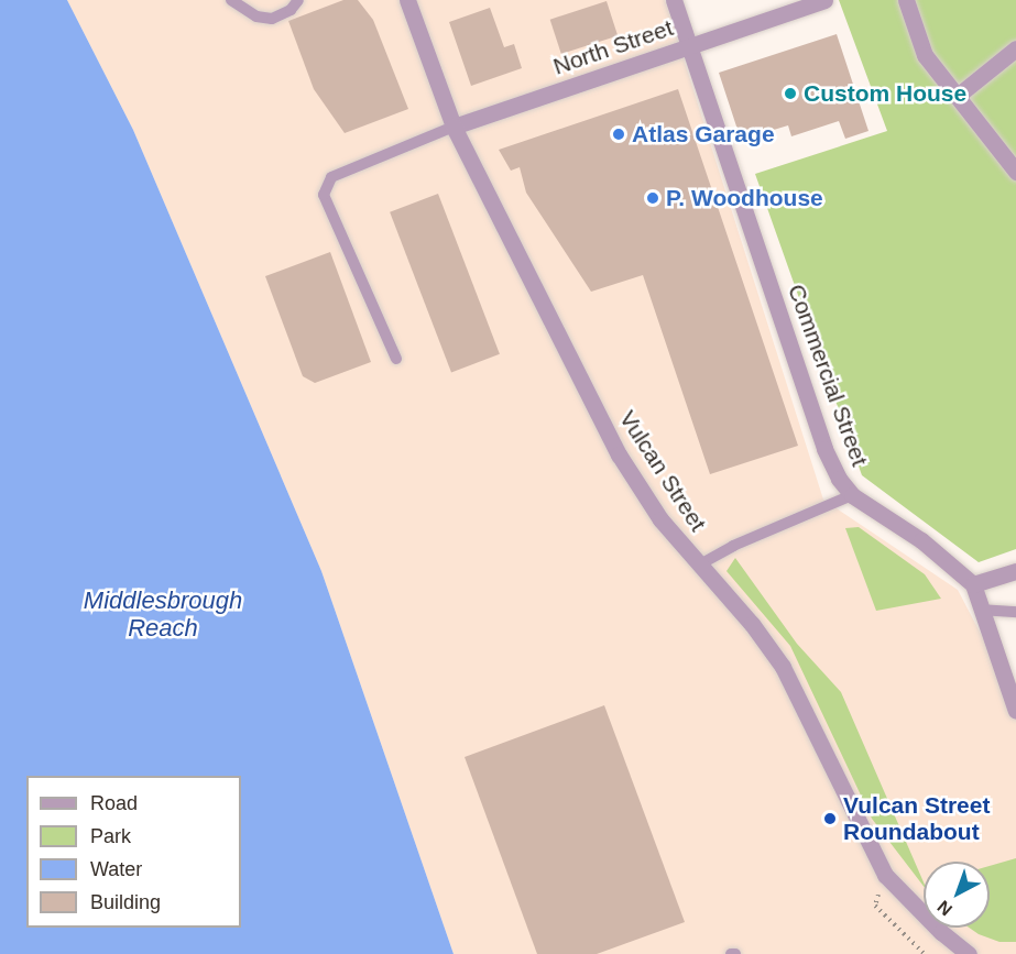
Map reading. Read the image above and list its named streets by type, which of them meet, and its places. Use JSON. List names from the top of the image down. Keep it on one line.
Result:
{"streets":{"street":["North Street","Commercial Street","Vulcan Street"]},"crossings":[["North Street","Commercial Street"],["North Street","Vulcan Street"]],"water":["Middlesbrough Reach"],"places":["Custom House","Atlas Garage","P. Woodhouse","Vulcan Street Roundabout"],"legend":["Road","Park","Water","Building"],"north":"bottom left"}
